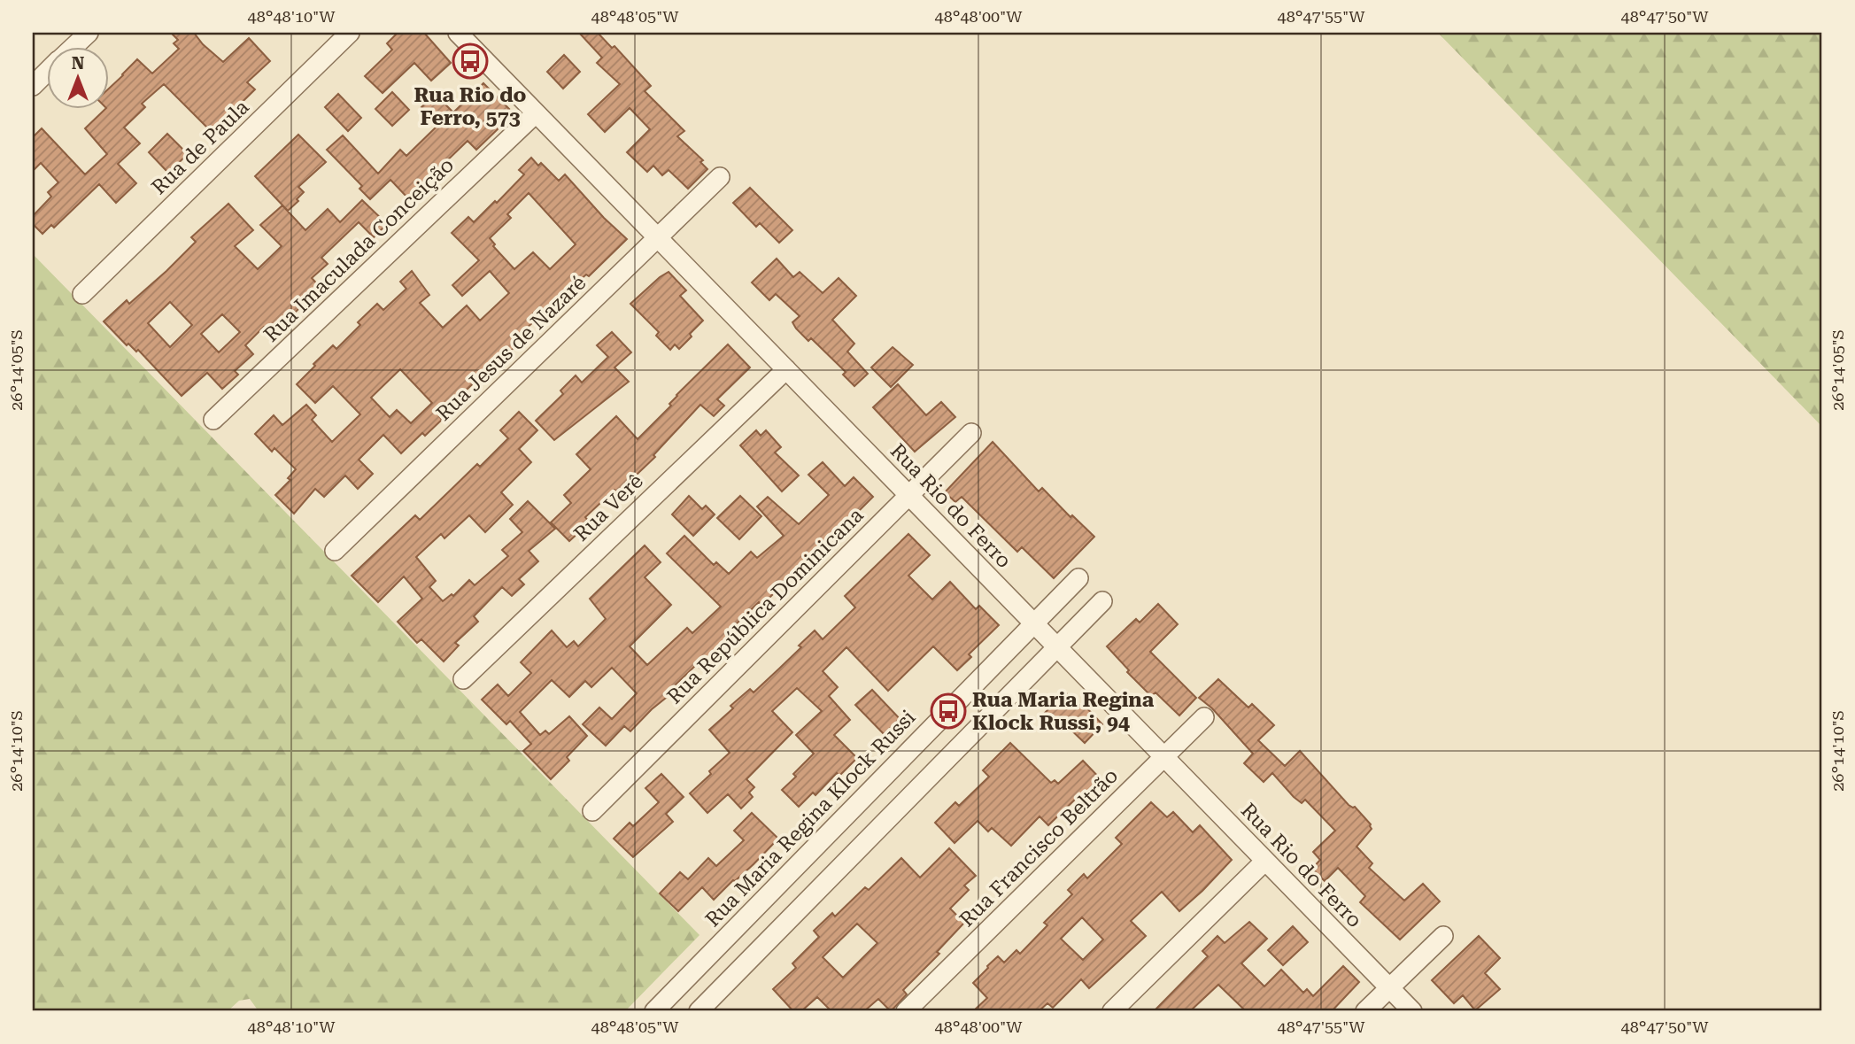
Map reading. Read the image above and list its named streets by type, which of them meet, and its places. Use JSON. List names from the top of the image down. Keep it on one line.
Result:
{"streets":{"street":["Rua de Paula","Rua Imaculada Conceição","Rua Jesus de Nazaré","Rua Rio do Ferro","Rua Verê","Rua República Dominicana","Rua Maria Regina Klock Russi","Rua Francisco Beltrão"]},"crossings":[["Rua Imaculada Conceição","Rua Rio do Ferro"],["Rua Jesus de Nazaré","Rua Rio do Ferro"],["Rua Rio do Ferro","Rua Verê"],["Rua Rio do Ferro","Rua República Dominicana"],["Rua Rio do Ferro","Rua Maria Regina Klock Russi"],["Rua Rio do Ferro","Rua Francisco Beltrão"]],"places":{"bus stop":["Rua Rio do Ferro, 573","Rua Maria Regina Klock Russi, 94"]},"north":"top","coordinates":["48°48'10\"W","48°48'05\"W","48°48'00\"W","48°47'55\"W","48°47'50\"W","26°14'05\"S","26°14'10\"S"]}
